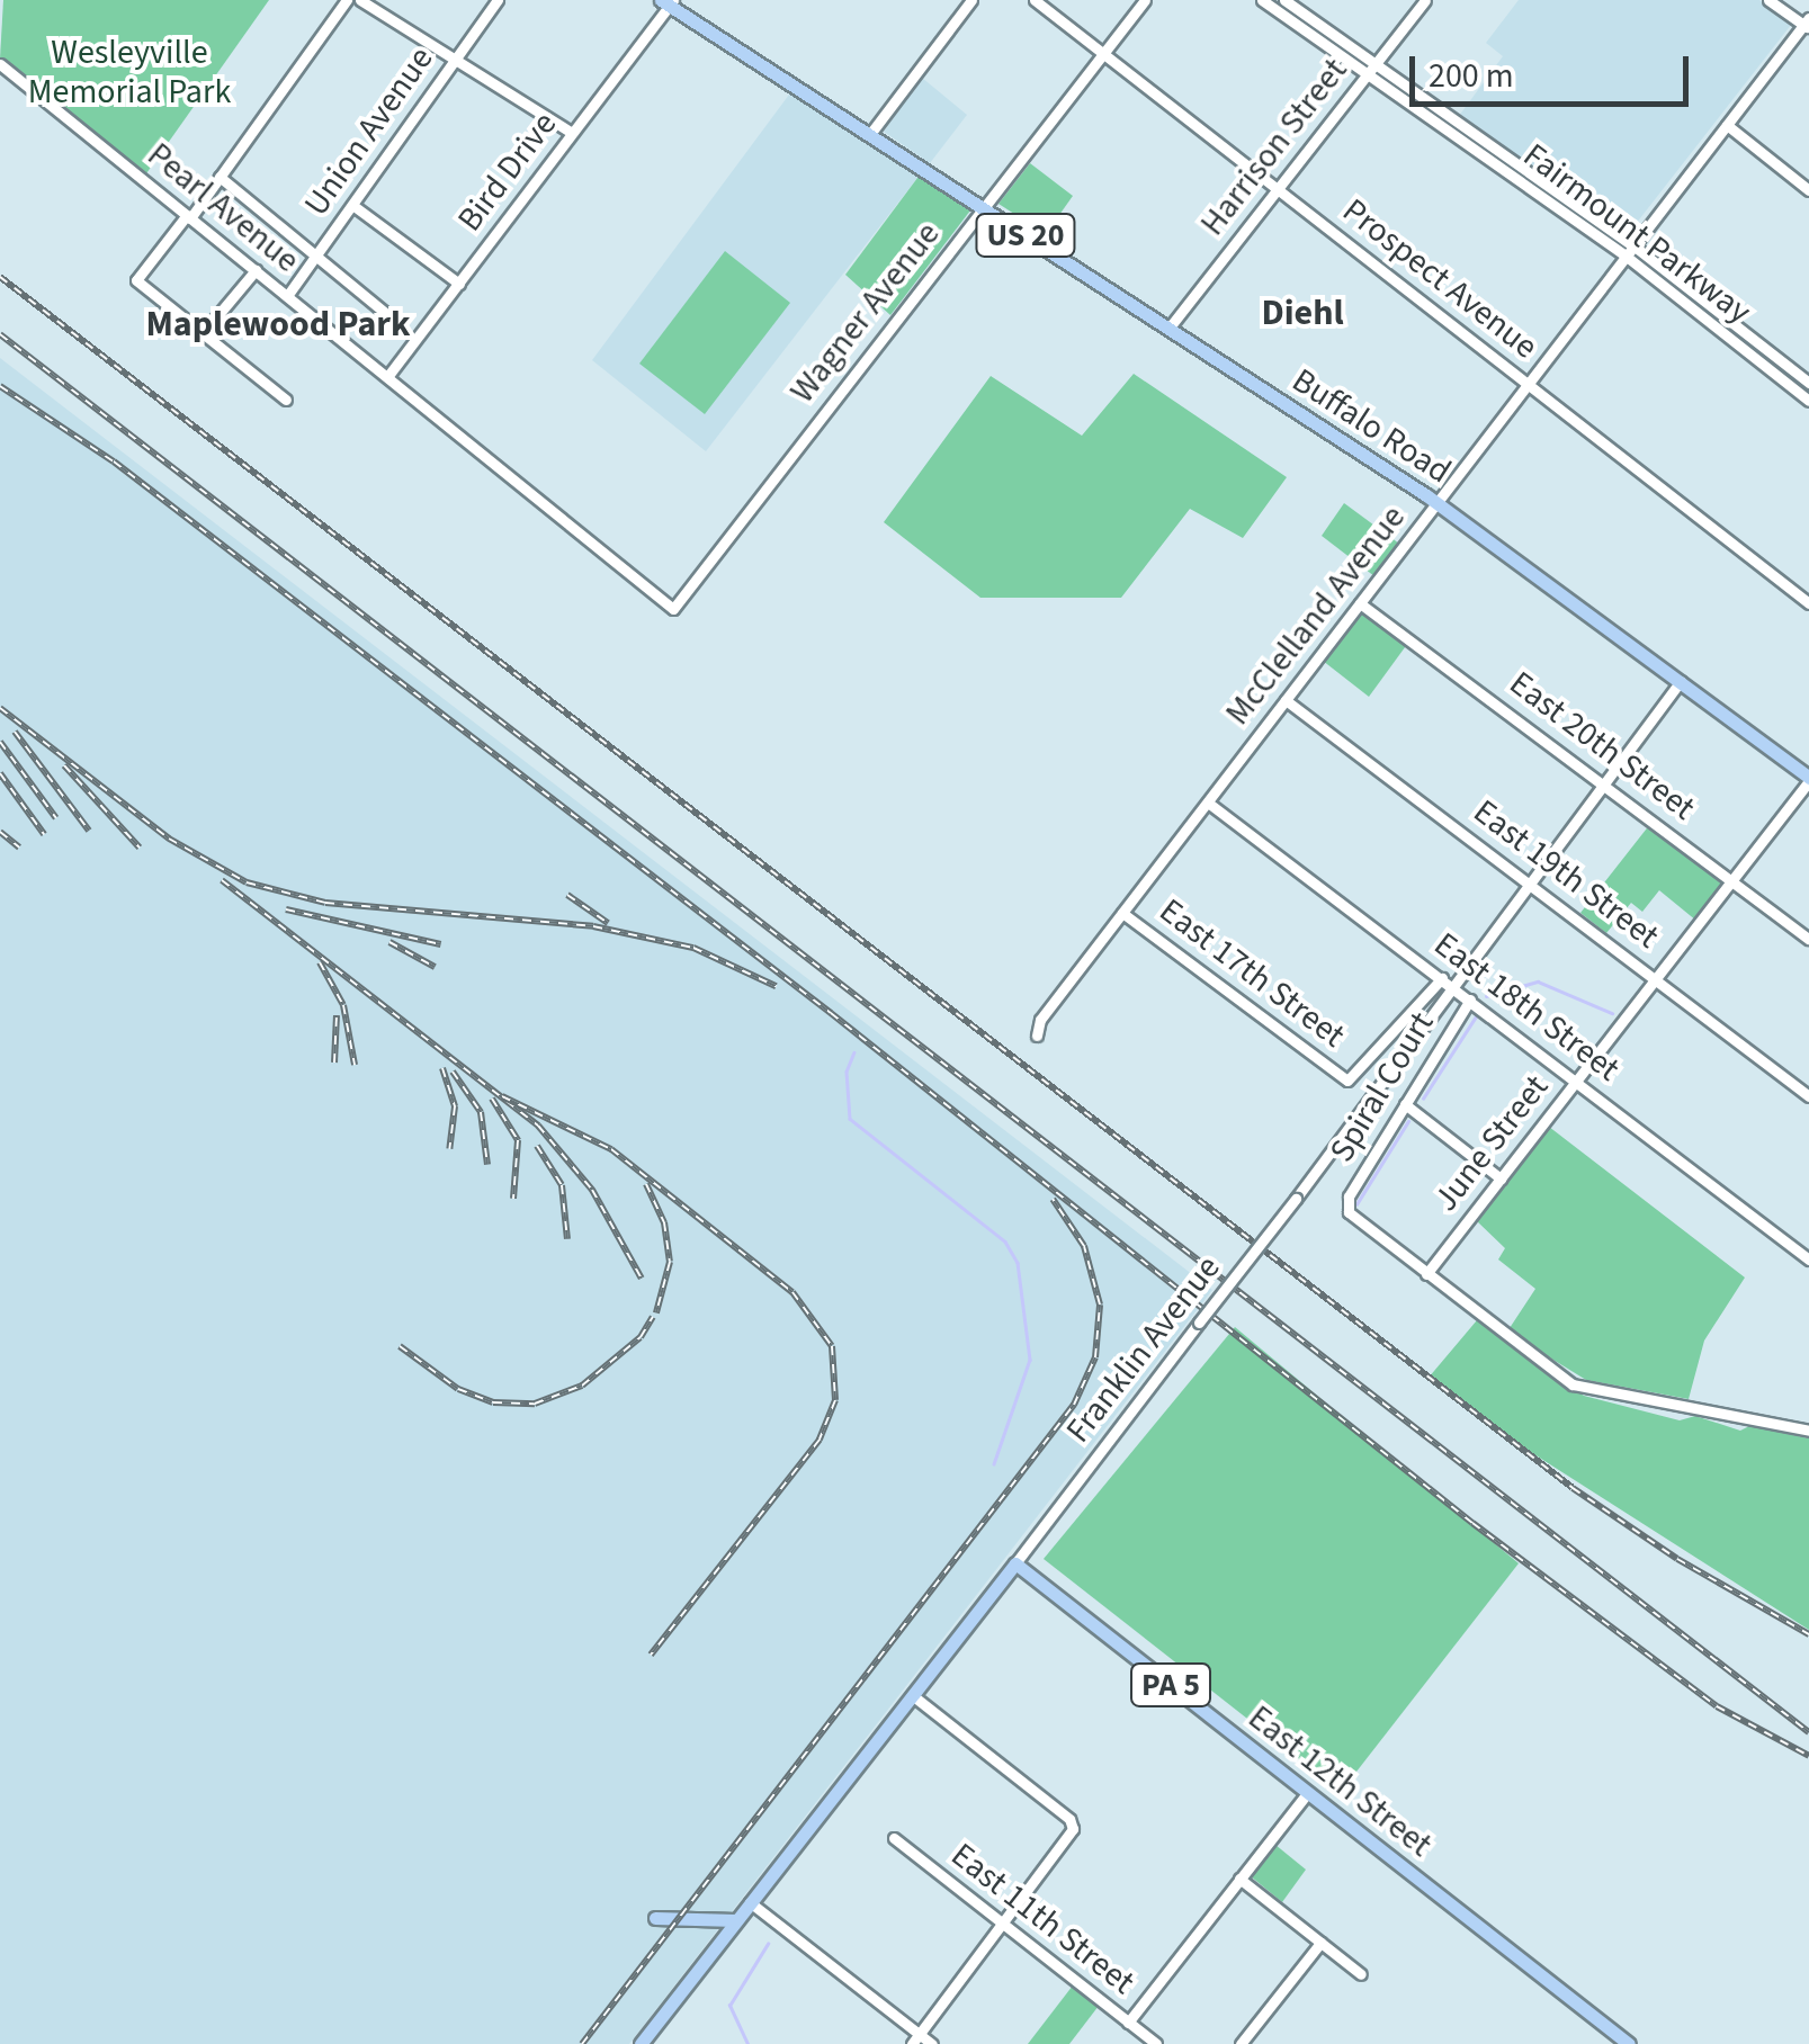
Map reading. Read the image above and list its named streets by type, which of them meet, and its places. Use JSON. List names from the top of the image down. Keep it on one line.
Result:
{"streets":{"main road":["US 20","Buffalo Road","Franklin Avenue","PA 5","East 12th Street"],"street":["Union Avenue","Harrison Street","Bird Drive","Pearl Avenue","Fairmount Parkway","Prospect Avenue","Wagner Avenue","McClelland Avenue","East 20th Street","East 19th Street","East 17th Street","East 18th Street","Spiral Court","June Street","East 11th Street"]},"crossings":[["Union Avenue","Pearl Avenue"],["Harrison Street","Fairmount Parkway"],["Harrison Street","Prospect Avenue"],["Harrison Street","Buffalo Road"],["Bird Drive","Pearl Avenue"],["Bird Drive","Buffalo Road"],["Pearl Avenue","Wagner Avenue"],["Fairmount Parkway","McClelland Avenue"],["Prospect Avenue","Wagner Avenue"],["Prospect Avenue","McClelland Avenue"],["Wagner Avenue","Buffalo Road"],["Buffalo Road","McClelland Avenue"],["Buffalo Road","June Street"],["Buffalo Road","Franklin Avenue"],["McClelland Avenue","East 20th Street"],["McClelland Avenue","East 19th Street"],["McClelland Avenue","East 17th Street"],["McClelland Avenue","East 18th Street"],["East 20th Street","June Street"],["East 20th Street","Franklin Avenue"],["East 19th Street","June Street"],["East 19th Street","Franklin Avenue"],["East 17th Street","East 18th Street"],["East 18th Street","Spiral Court"],["East 18th Street","June Street"],["East 18th Street","Franklin Avenue"],["Spiral Court","June Street"],["Franklin Avenue","East 12th Street"]],"districts":["Diehl","Maplewood Park"],"parks":["Wesleyville Memorial Park"],"scale_bar":"200 m"}
